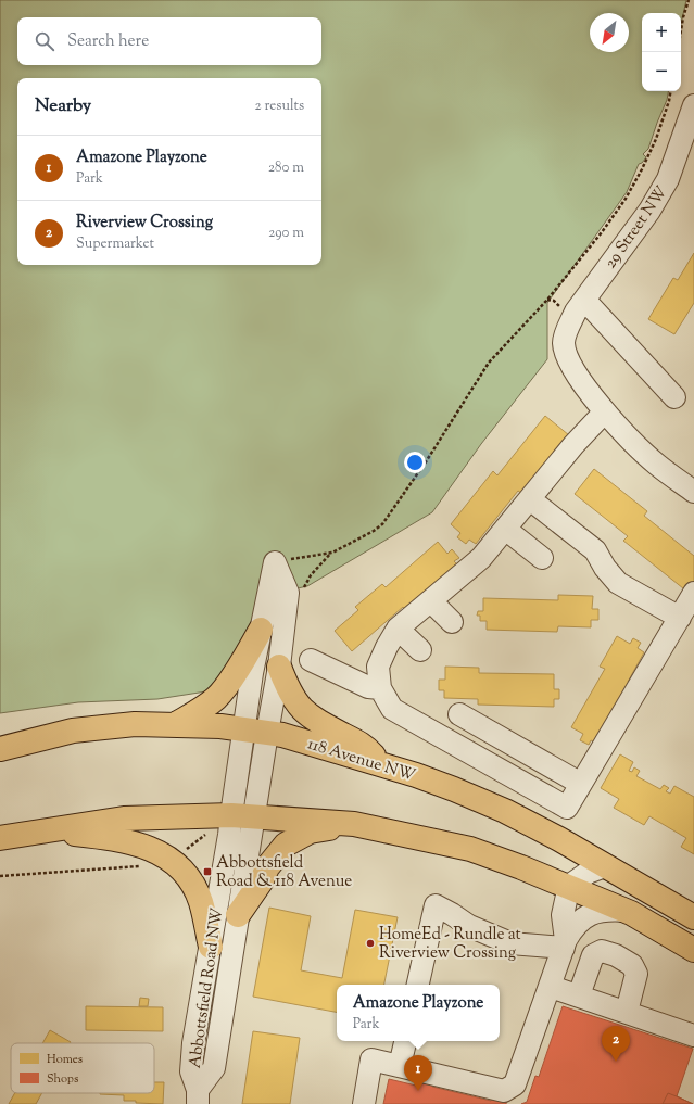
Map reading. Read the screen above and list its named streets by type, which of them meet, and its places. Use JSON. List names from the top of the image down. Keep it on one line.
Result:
{"streets":{"main road":["118 Avenue NW"],"street":["29 Street NW","Abbottsfield Road NW"]},"crossings":[["118 Avenue NW","Abbottsfield Road NW"]],"places":{"transit":["Abbottsfield Road & 118 Avenue"],"other":["HomeEd - Rundle at Riverview Crossing"]},"legend":["Homes","Shops"],"north":"bottom left","page":{"map_buttons":["+","−"],"search":"Search here","heading":["Nearby","2 results"],"list":[{"mark":"1","name":"Amazone Playzone","note":"Park","value":"280 m"},{"mark":"2","name":"Riverview Crossing","note":"Supermarket","value":"290 m"}],"popup":["Amazone Playzone","Park"],"pins":["2","1"]}}
